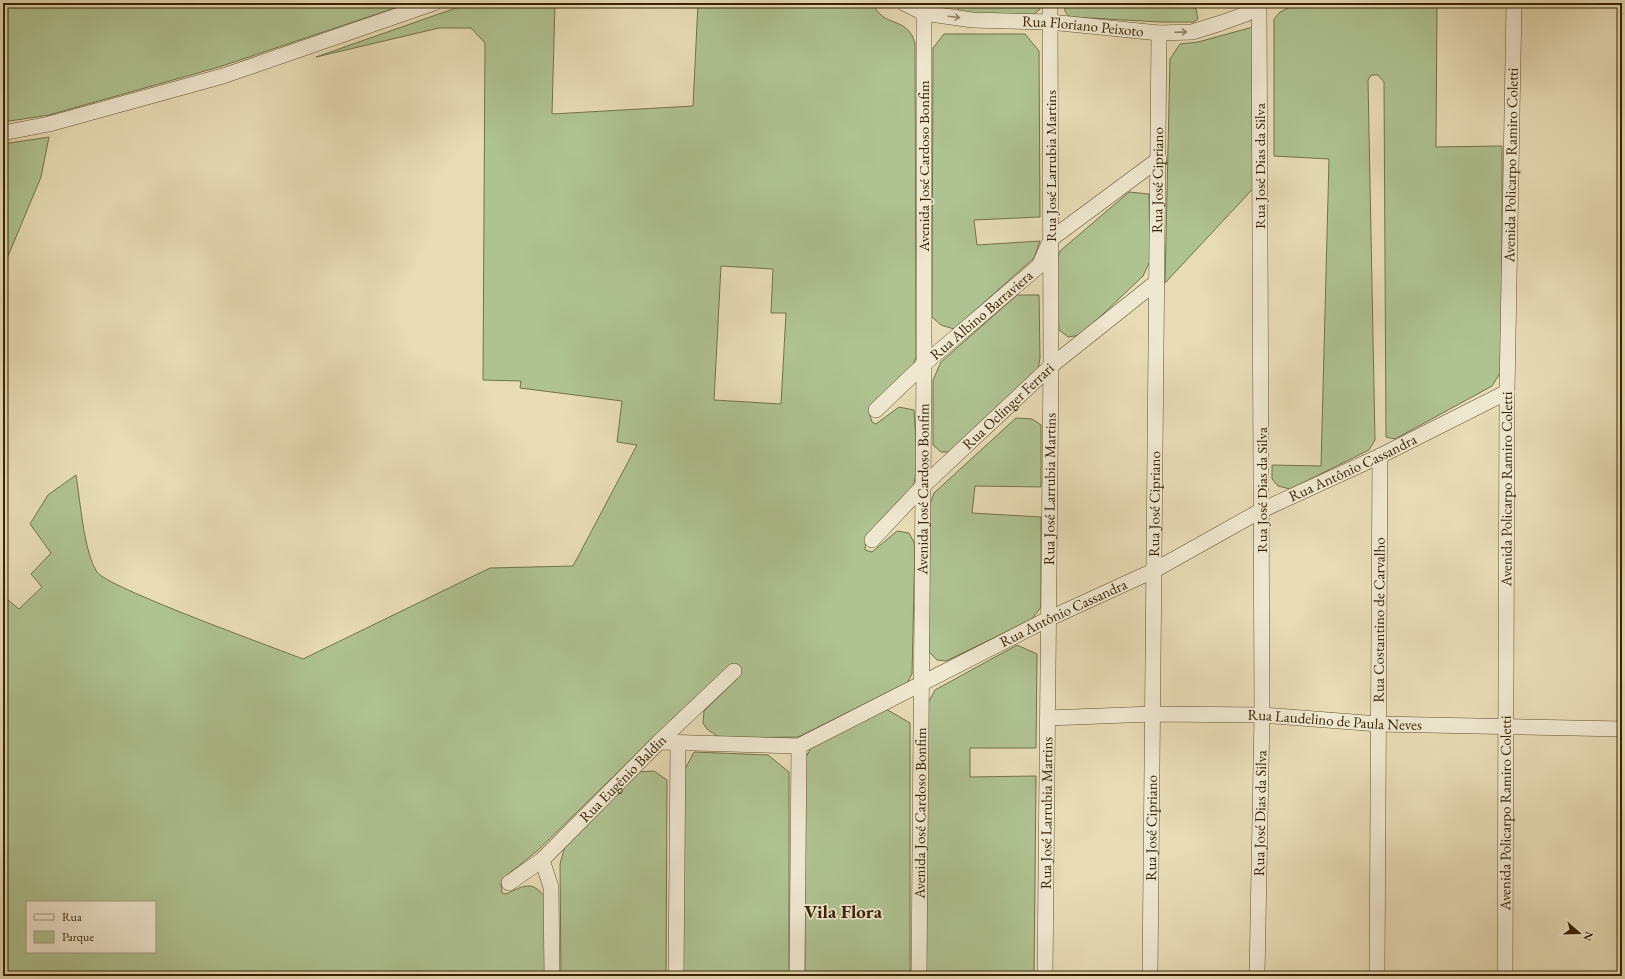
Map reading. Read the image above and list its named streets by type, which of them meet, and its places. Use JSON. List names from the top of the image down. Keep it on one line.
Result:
{"streets":{"street":["Rua Floriano Peixoto","Avenida José Cardoso Bonfim","Rua José Larrubia Martins","Rua José Dias da Silva","Avenida Policarpo Ramiro Coletti","Rua José Cipriano","Rua Albino Barraviera","Rua Oclinger Ferrari","Rua Antônio Cassandra","Rua Costantino de Carvalho","Rua Laudelino de Paula Neves","Rua Eugênio Baldin"]},"crossings":[["Rua Floriano Peixoto","Avenida José Cardoso Bonfim"],["Rua Floriano Peixoto","Rua José Larrubia Martins"],["Rua Floriano Peixoto","Rua José Dias da Silva"],["Rua Floriano Peixoto","Rua José Cipriano"],["Avenida José Cardoso Bonfim","Rua Albino Barraviera"],["Avenida José Cardoso Bonfim","Rua Oclinger Ferrari"],["Avenida José Cardoso Bonfim","Rua Antônio Cassandra"],["Rua José Larrubia Martins","Rua Albino Barraviera"],["Rua José Larrubia Martins","Rua Oclinger Ferrari"],["Rua José Larrubia Martins","Rua Antônio Cassandra"],["Rua José Larrubia Martins","Rua Laudelino de Paula Neves"],["Rua José Dias da Silva","Rua Antônio Cassandra"],["Rua José Dias da Silva","Rua Laudelino de Paula Neves"],["Avenida Policarpo Ramiro Coletti","Rua Antônio Cassandra"],["Avenida Policarpo Ramiro Coletti","Rua Laudelino de Paula Neves"],["Rua José Cipriano","Rua Albino Barraviera"],["Rua José Cipriano","Rua Oclinger Ferrari"],["Rua José Cipriano","Rua Antônio Cassandra"],["Rua José Cipriano","Rua Laudelino de Paula Neves"],["Rua Antônio Cassandra","Rua Costantino de Carvalho"],["Rua Costantino de Carvalho","Rua Laudelino de Paula Neves"]],"one_way":["Rua Floriano Peixoto"],"districts":["Vila Flora"],"legend":["Rua","Parque"],"north":"right"}
